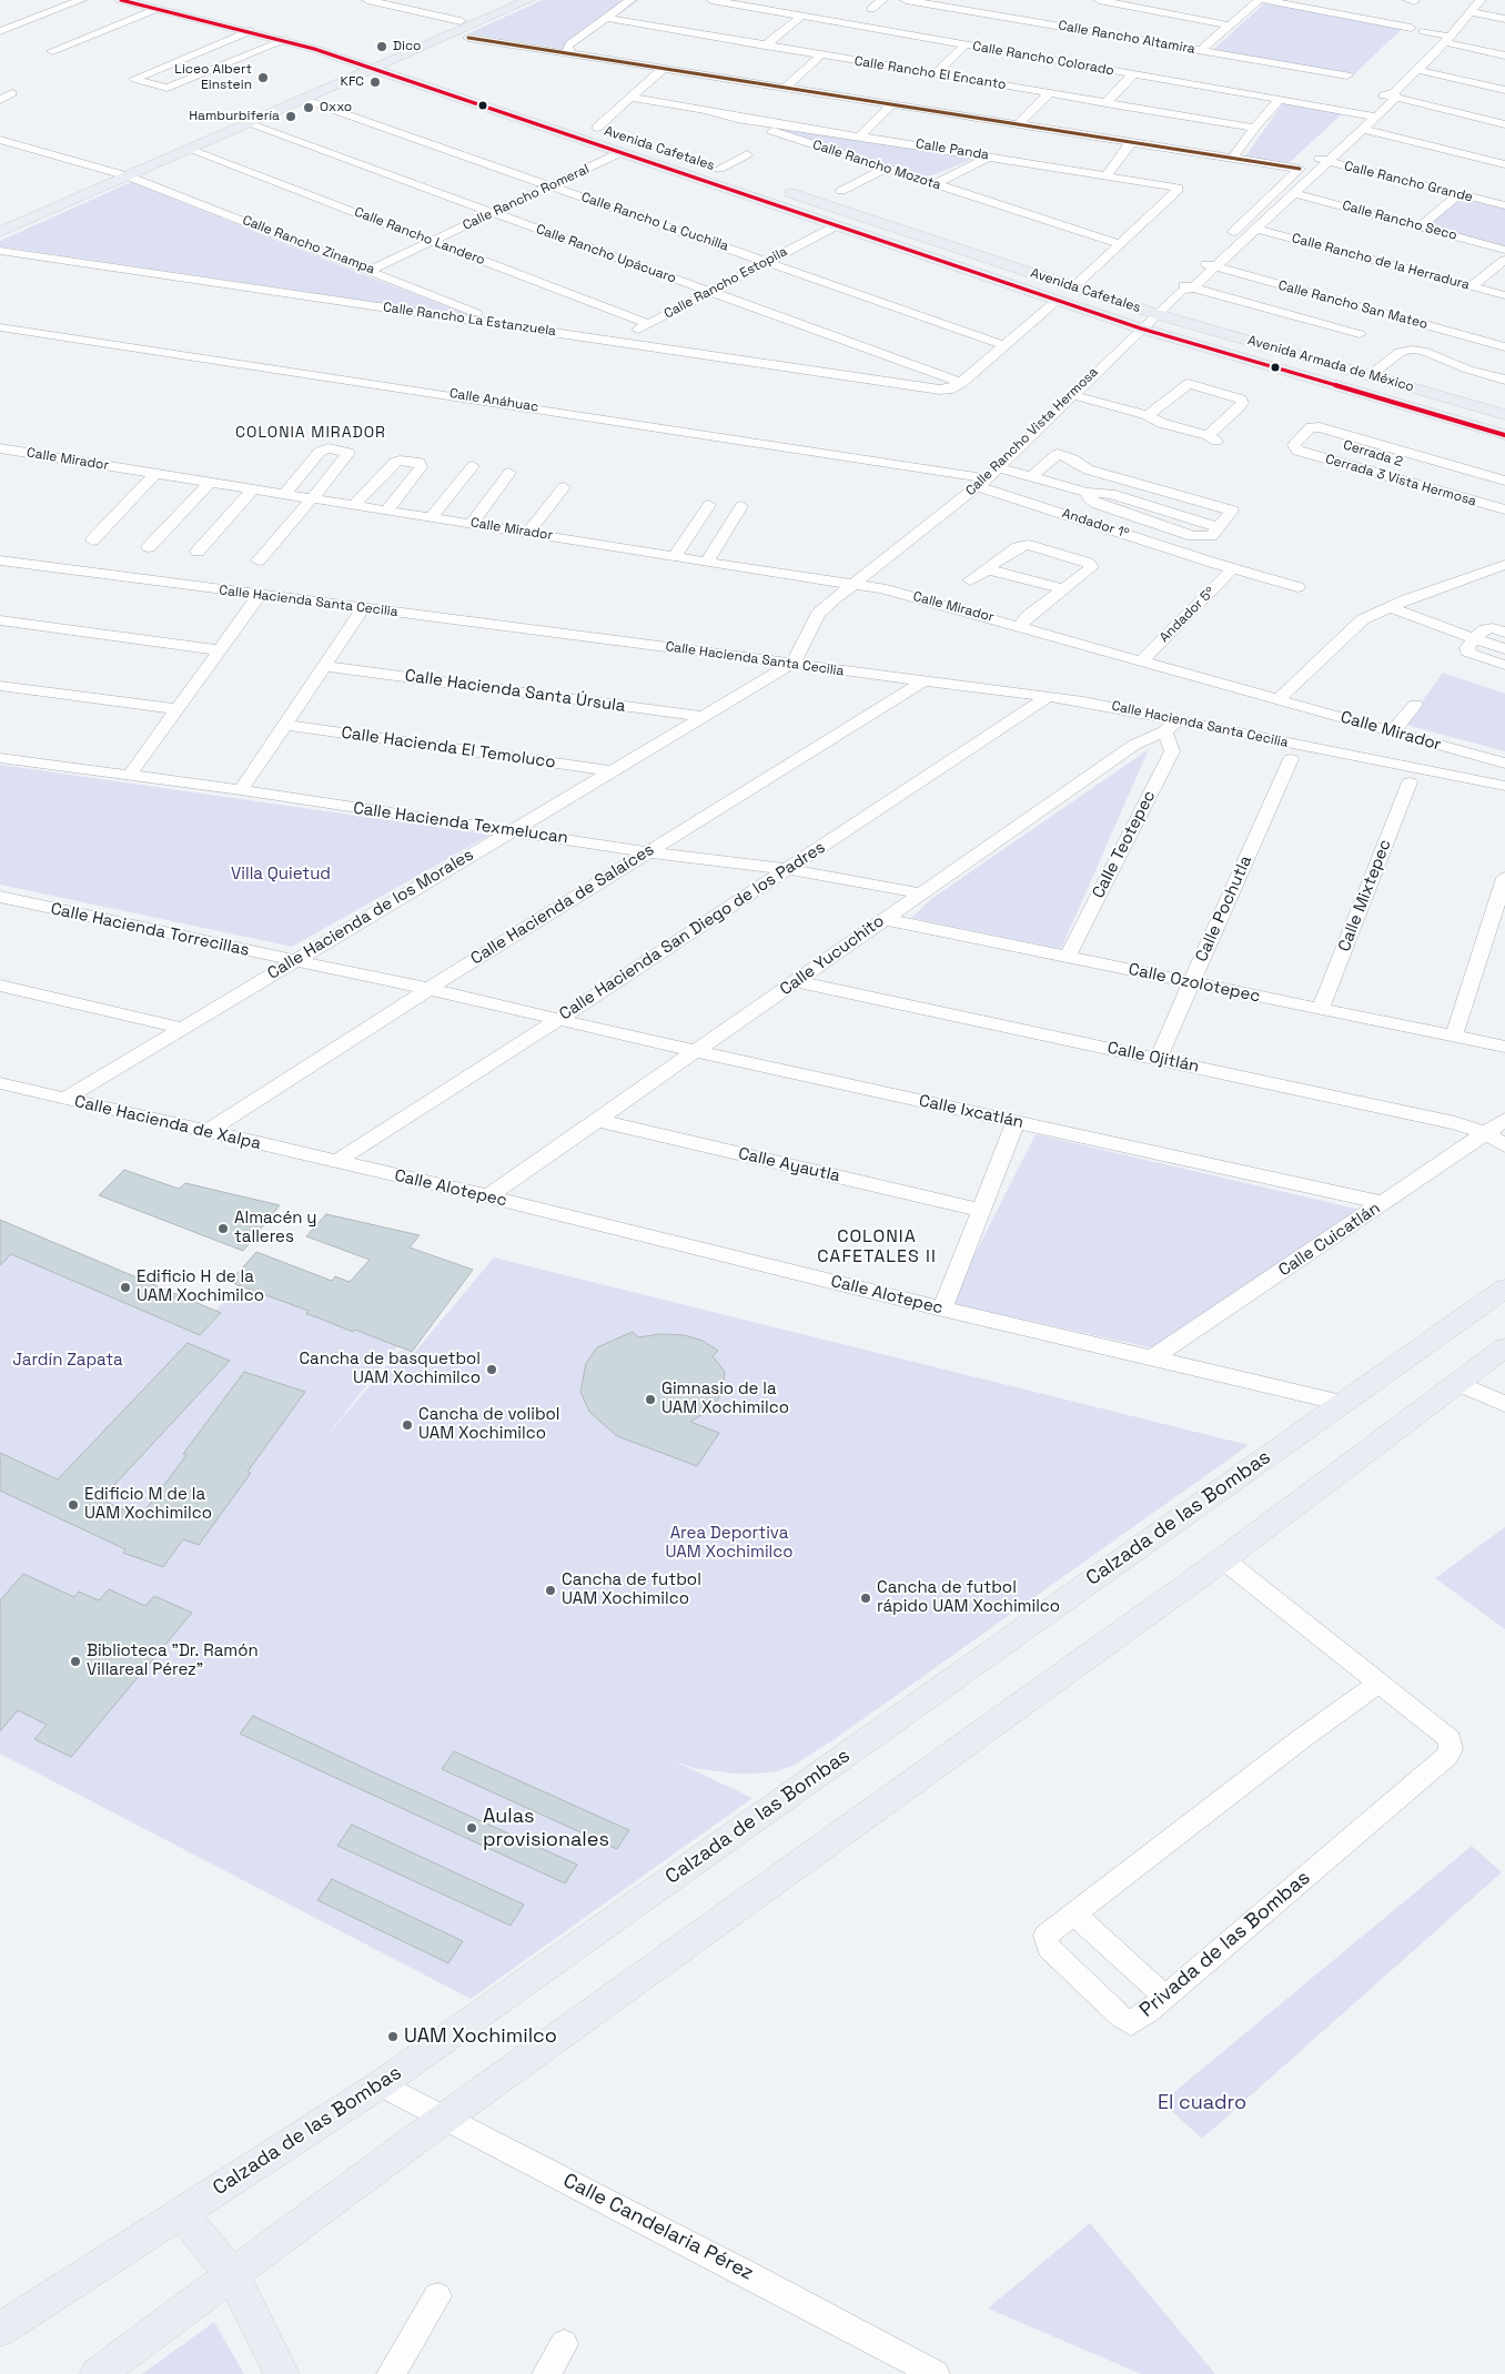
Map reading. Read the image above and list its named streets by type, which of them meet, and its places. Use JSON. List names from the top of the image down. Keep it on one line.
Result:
{"streets":{"main road":["Avenida Cafetales","Avenida Armada de México","Calzada de las Bombas"],"street":["Calle Rancho Altamira","Calle Rancho Colorado","Calle Rancho El Encanto","Calle Panda","Calle Rancho Mozota","Calle Rancho Grande","Calle Rancho Romeral","Calle Rancho Seco","Calle Rancho La Cuchilla","Calle Rancho Landero","Calle Rancho Zinampa","Calle Rancho Upácuaro","Calle Rancho de la Herradura","Calle Rancho Estopila","Calle Rancho San Mateo","Calle Rancho La Estanzuela","Calle Anáhuac","Calle Rancho Vista Hermosa","Cerrada 2","Calle Mirador","Cerrada 3 Vista Hermosa","Andador 1º","Calle Hacienda Santa Cecilia","Andador 5º","Calle Hacienda Santa Úrsula","Calle Hacienda El Temoluco","Calle Hacienda Texmelucan","Calle Teotepec","Calle Mixtepec","Calle Hacienda de Salaíces","Calle Pochutla","Calle Hacienda de los Morales","Calle Hacienda Torrecillas","Calle Hacienda San Diego de los Padres","Calle Yucuchito","Calle Ozolotepec","Calle Ojitlán","Calle Ixcatlán","Calle Hacienda de Xalpa","Calle Ayautla","Calle Alotepec","Calle Cuicatlán","Privada de las Bombas","Calle Candelaria Pérez"]},"crossings":[["Calle Rancho Colorado","Calle Rancho Vista Hermosa"],["Avenida Cafetales","Calle Rancho Romeral"],["Avenida Cafetales","Calle Rancho Estopila"],["Avenida Cafetales","Avenida Armada de México"],["Avenida Cafetales","Calle Rancho Vista Hermosa"],["Calle Panda","Calle Rancho Mozota"],["Calle Rancho Grande","Calle Rancho Vista Hermosa"],["Calle Rancho Romeral","Calle Rancho La Cuchilla"],["Calle Rancho Romeral","Calle Rancho Landero"],["Calle Rancho Romeral","Calle Rancho Zinampa"],["Calle Rancho Romeral","Calle Rancho Upácuaro"],["Calle Rancho Seco","Calle Rancho Vista Hermosa"],["Calle Rancho La Cuchilla","Calle Rancho Estopila"],["Calle Rancho Landero","Calle Rancho Estopila"],["Calle Rancho Zinampa","Calle Rancho La Estanzuela"],["Calle Rancho Upácuaro","Calle Rancho Estopila"],["Calle Rancho Upácuaro","Calle Rancho La Estanzuela"],["Calle Rancho de la Herradura","Calle Rancho Vista Hermosa"],["Calle Rancho Estopila","Calle Rancho La Estanzuela"],["Calle Rancho San Mateo","Calle Rancho Vista Hermosa"],["Avenida Armada de México","Calle Rancho Vista Hermosa"],["Calle Anáhuac","Calle Rancho Vista Hermosa"],["Calle Anáhuac","Andador 1º"],["Calle Rancho Vista Hermosa","Calle Mirador"],["Calle Rancho Vista Hermosa","Andador 1º"],["Calle Rancho Vista Hermosa","Calle Hacienda Santa Cecilia"],["Calle Rancho Vista Hermosa","Calle Hacienda de los Morales"],["Cerrada 2","Cerrada 3 Vista Hermosa"],["Calle Mirador","Andador 5º"],["Andador 1º","Andador 5º"],["Calle Hacienda Santa Cecilia","Calle Hacienda de Salaíces"],["Calle Hacienda Santa Cecilia","Calle Hacienda de los Morales"],["Calle Hacienda Santa Cecilia","Calle Hacienda San Diego de los Padres"],["Calle Hacienda Santa Cecilia","Calle Yucuchito"],["Calle Hacienda Santa Úrsula","Calle Hacienda de los Morales"],["Calle Hacienda El Temoluco","Calle Hacienda de los Morales"],["Calle Hacienda Texmelucan","Calle Hacienda de Salaíces"],["Calle Hacienda Texmelucan","Calle Hacienda de los Morales"],["Calle Hacienda Texmelucan","Calle Hacienda San Diego de los Padres"],["Calle Hacienda Texmelucan","Calle Yucuchito"],["Calle Teotepec","Calle Yucuchito"],["Calle Teotepec","Calle Ozolotepec"],["Calle Mixtepec","Calle Ozolotepec"],["Calle Hacienda de Salaíces","Calle Hacienda Torrecillas"],["Calle Hacienda de Salaíces","Calle Hacienda de Xalpa"],["Calle Pochutla","Calle Ozolotepec"],["Calle Pochutla","Calle Ojitlán"],["Calle Hacienda de los Morales","Calle Hacienda Torrecillas"],["Calle Hacienda de los Morales","Calle Hacienda de Xalpa"],["Calle Hacienda Torrecillas","Calle Hacienda San Diego de los Padres"],["Calle Hacienda Torrecillas","Calle Ixcatlán"],["Calle Hacienda San Diego de los Padres","Calle Ixcatlán"],["Calle Hacienda San Diego de los Padres","Calle Hacienda de Xalpa"],["Calle Hacienda San Diego de los Padres","Calle Alotepec"],["Calle Yucuchito","Calle Ozolotepec"],["Calle Yucuchito","Calle Ojitlán"],["Calle Yucuchito","Calle Ixcatlán"],["Calle Yucuchito","Calle Ayautla"],["Calle Yucuchito","Calle Alotepec"],["Calle Ojitlán","Calle Cuicatlán"],["Calle Ixcatlán","Calle Cuicatlán"],["Calle Hacienda de Xalpa","Calle Alotepec"],["Calle Alotepec","Calle Cuicatlán"],["Calle Alotepec","Calzada de las Bombas"],["Calzada de las Bombas","Calle Candelaria Pérez"]],"districts":["COLONIA MIRADOR","COLONIA CAFETALES II"],"parks":["Villa Quietud","Jardín Zapata","Area Deportiva UAM Xochimilco","El cuadro"],"places":["Dico","Liceo Albert Einstein","KFC","Oxxo","Hamburbifería","Almacén y talleres","Edificio H de la UAM Xochimilco","Cancha de basquetbol UAM Xochimilco","Gimnasio de la UAM Xochimilco","Cancha de volibol UAM Xochimilco","Edificio M de la UAM Xochimilco","Cancha de futbol UAM Xochimilco","Cancha de futbol rápido UAM Xochimilco","Biblioteca \"Dr. Ramón Villareal Pérez\"","Aulas provisionales","UAM Xochimilco"]}
